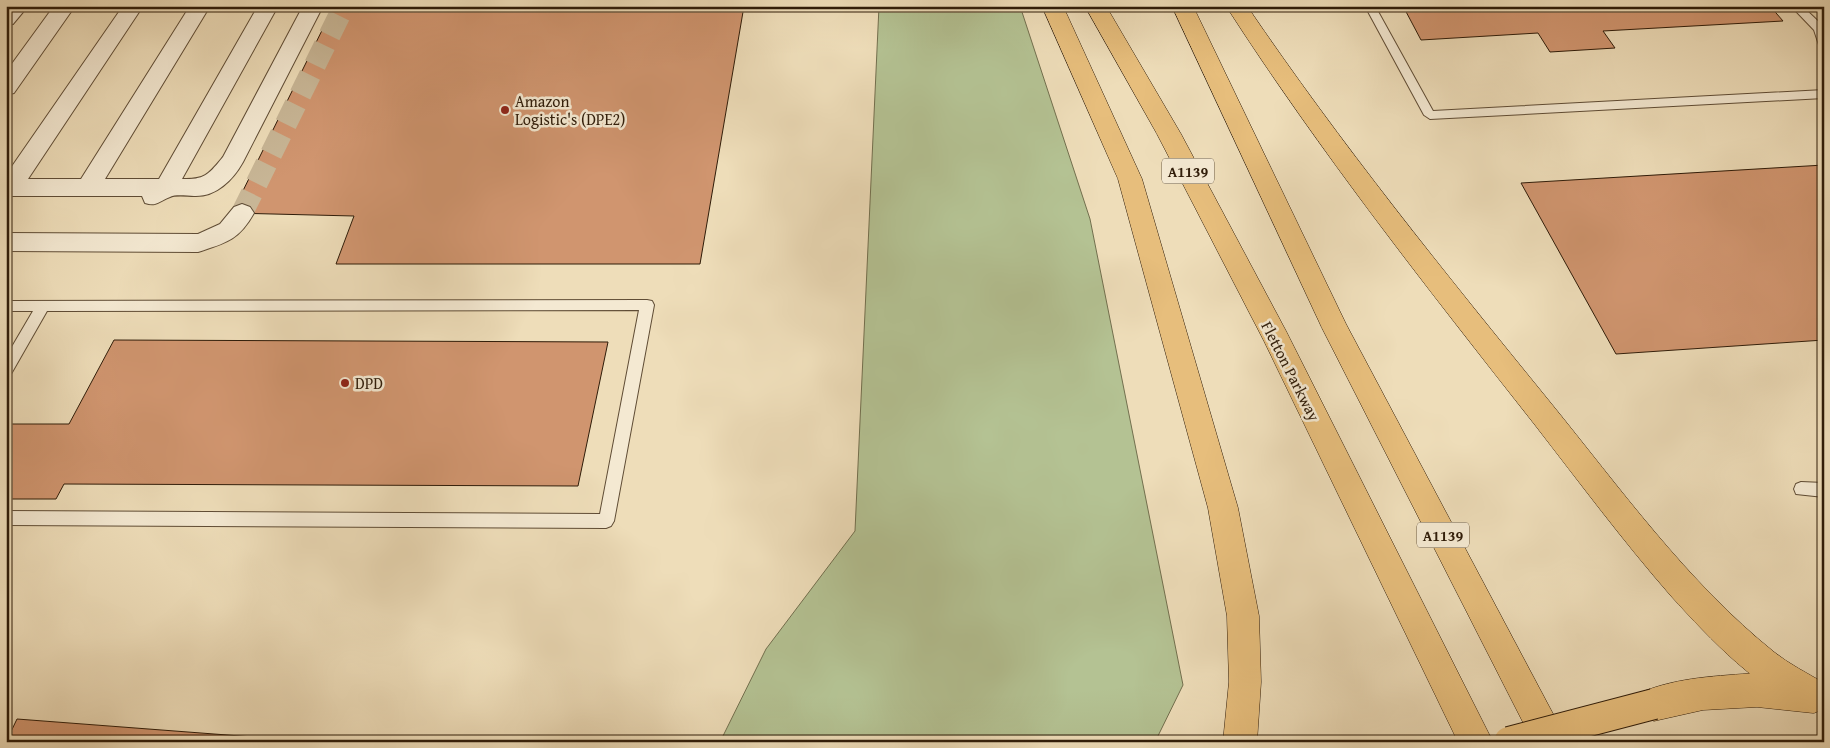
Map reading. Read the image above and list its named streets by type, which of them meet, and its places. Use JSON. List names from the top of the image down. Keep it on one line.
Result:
{"streets":{"main road":["A1139","Fletton Parkway"]},"places":["Amazon Logistic's (DPE2)","DPD"]}
